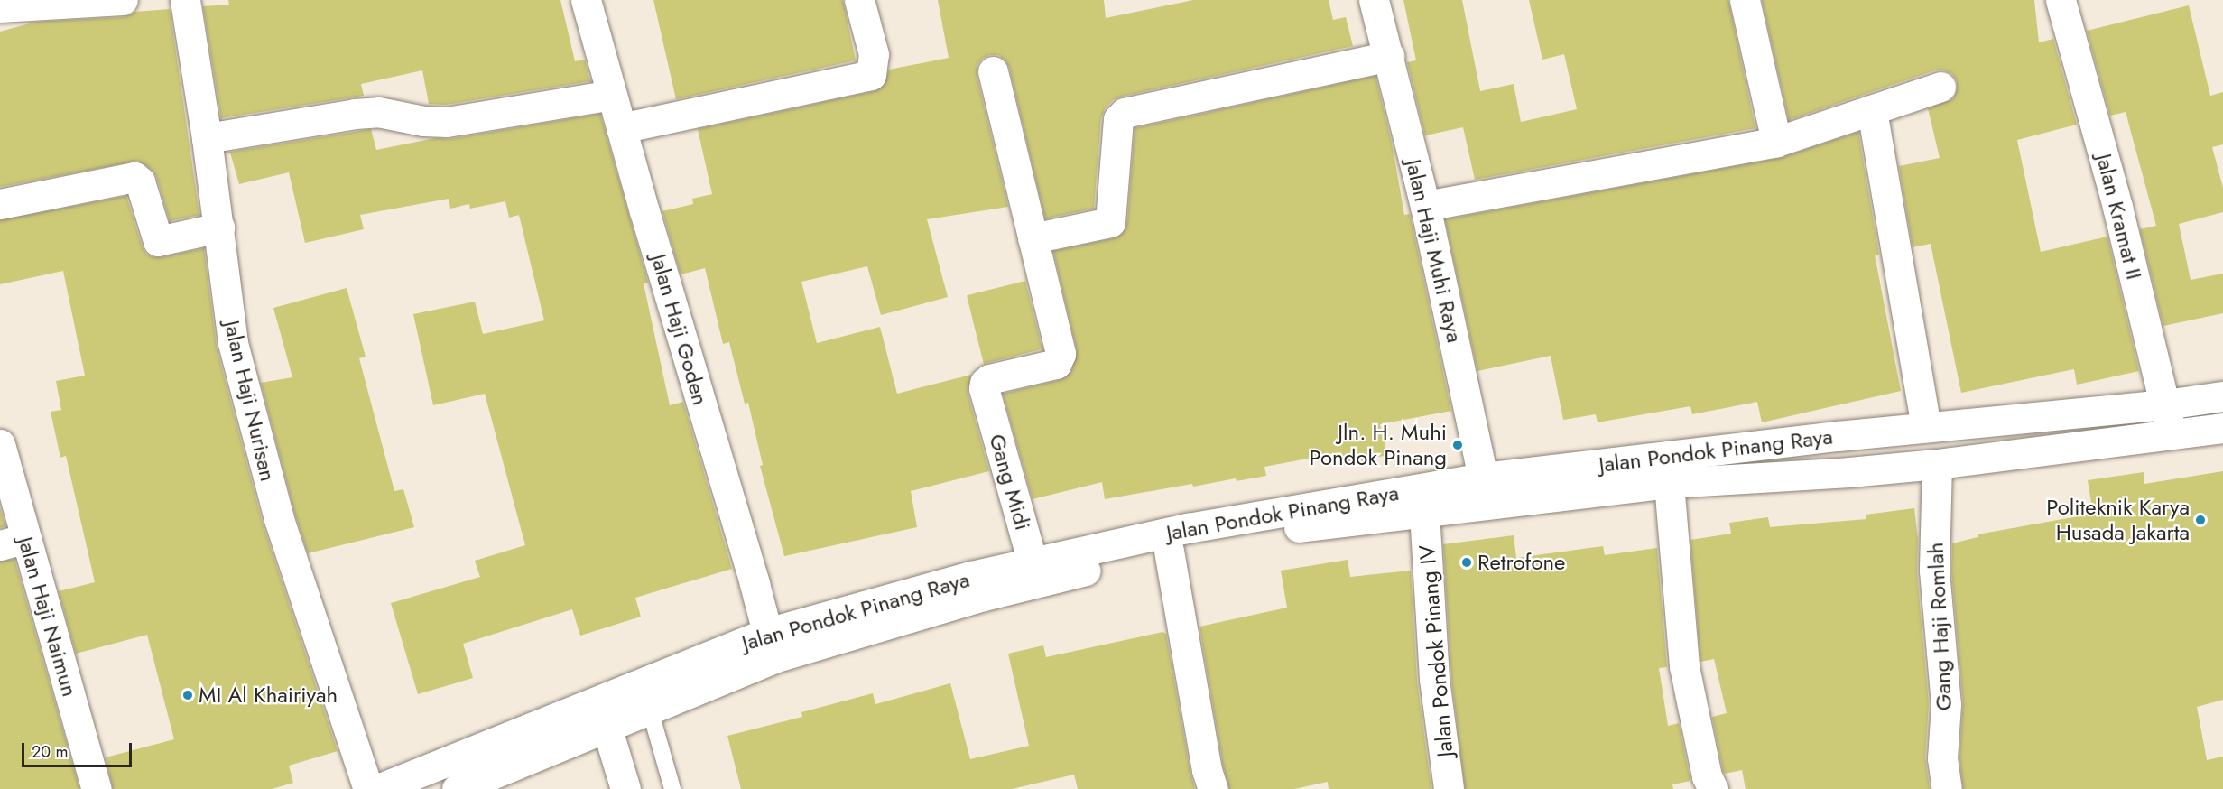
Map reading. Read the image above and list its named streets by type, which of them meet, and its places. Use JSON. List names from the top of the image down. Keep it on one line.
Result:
{"streets":{"street":["Jalan Kramat II","Jalan Haji Muhi Raya","Jalan Haji Goden","Jalan Haji Nurisan","Jalan Pondok Pinang Raya","Gang Midi","Jalan Haji Naimun","Gang Haji Romlah","Jalan Pondok Pinang IV"]},"crossings":[["Jalan Kramat II","Jalan Pondok Pinang Raya"],["Jalan Haji Muhi Raya","Jalan Pondok Pinang Raya"],["Jalan Haji Goden","Jalan Pondok Pinang Raya"],["Jalan Pondok Pinang Raya","Gang Midi"],["Jalan Pondok Pinang Raya","Gang Haji Romlah"],["Jalan Pondok Pinang Raya","Jalan Pondok Pinang IV"]],"places":["Jln. H. Muhi Pondok Pinang","Politeknik Karya Husada Jakarta","Retrofone","MI Al Khairiyah"],"scale_bar":"20 m"}
